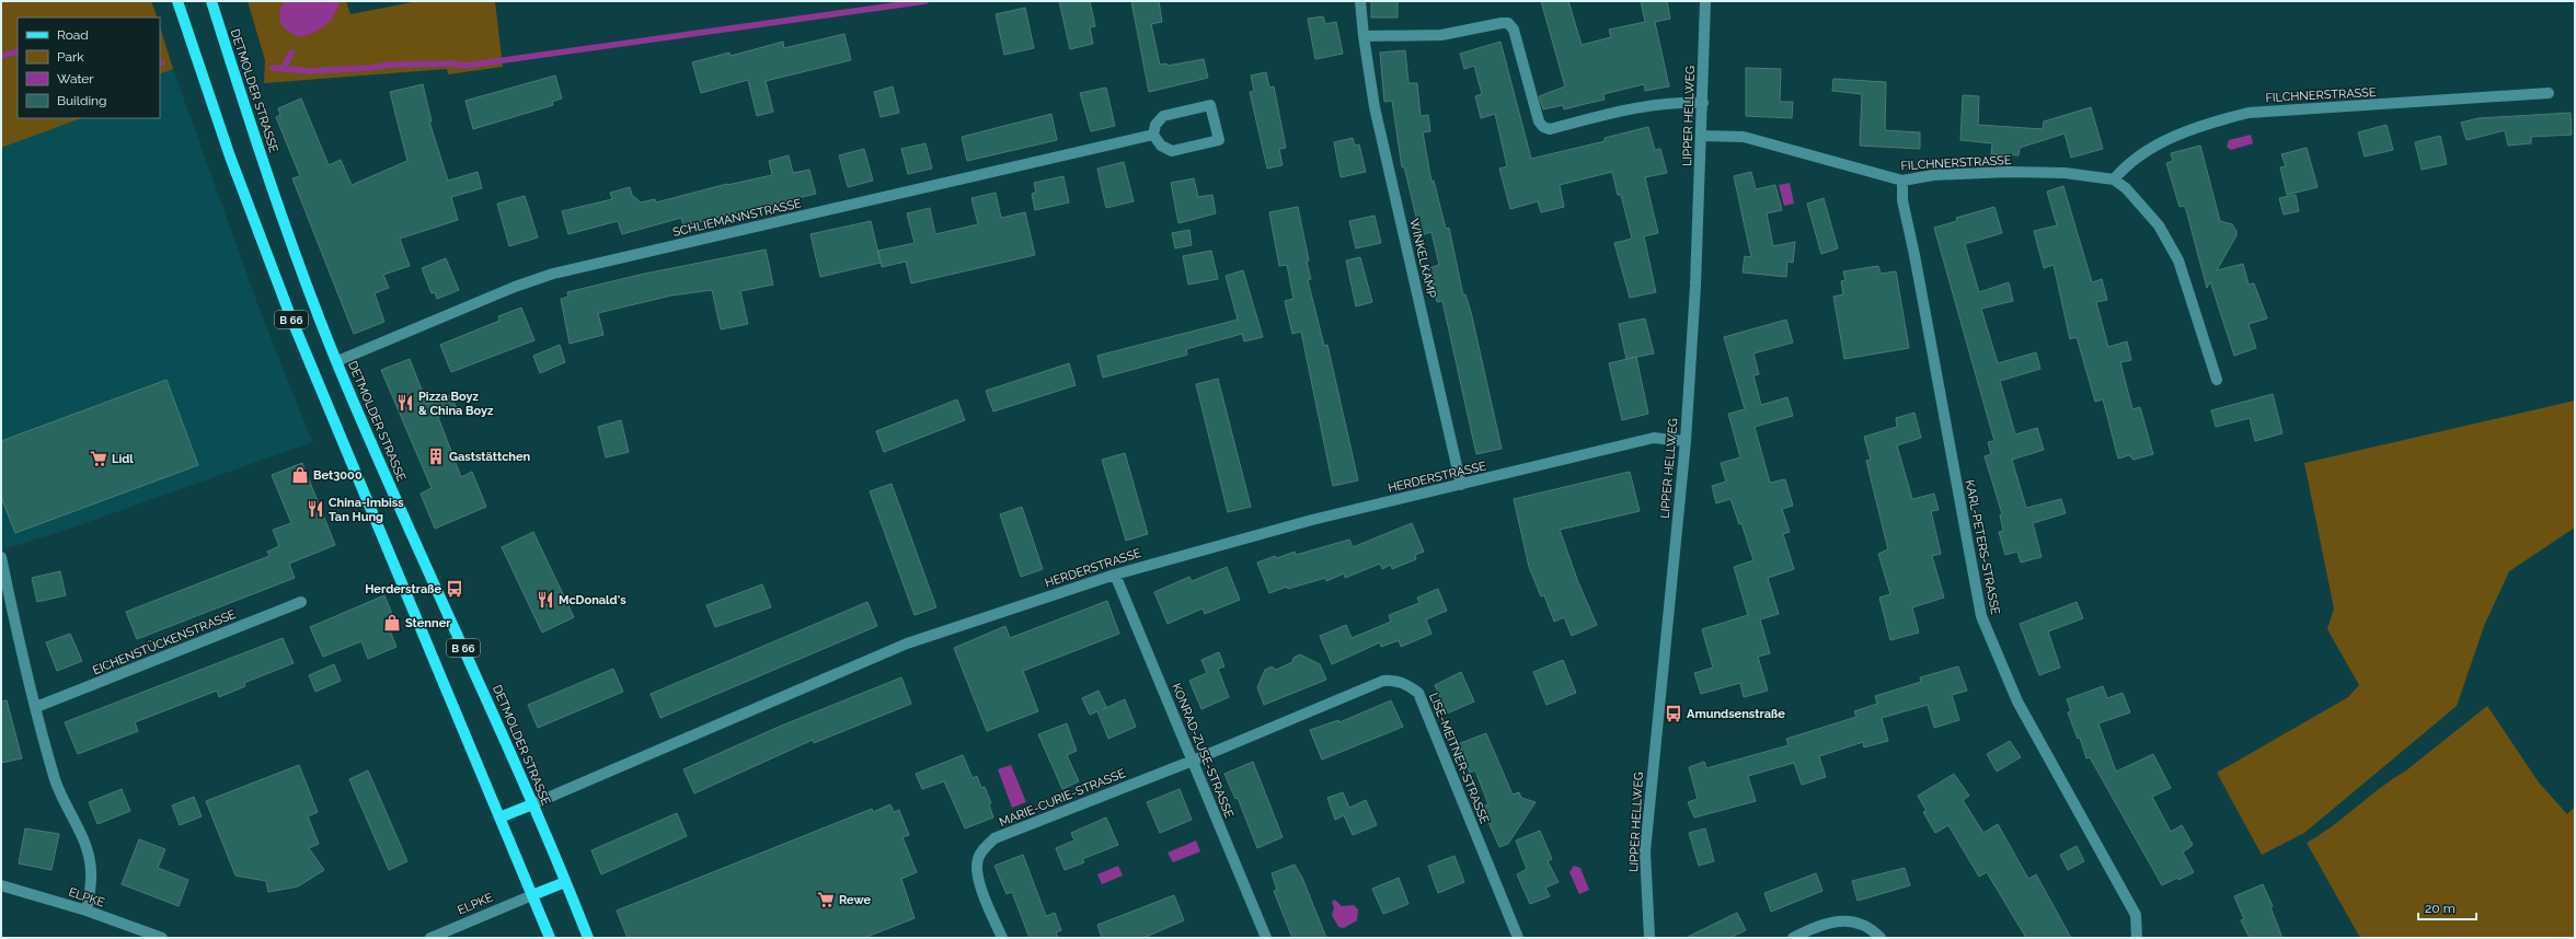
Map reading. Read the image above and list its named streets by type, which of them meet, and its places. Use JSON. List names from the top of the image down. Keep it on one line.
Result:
{"streets":{"main road":["DETMOLDER STRASSE","B 66"],"street":["FILCHNERSTRASSE","LIPPER HELLWEG","SCHLIEMANNSTRASSE","WINKELKAMP","HERDERSTRASSE","KARL-PETERS-STRASSE","EICHENSTÜCKENSTRASSE","KONRAD-ZUSE-STRASSE","LISE-MEITNER-STRASSE","MARIE-CURIE-STRASSE","ELPKE"]},"crossings":[["DETMOLDER STRASSE","SCHLIEMANNSTRASSE"],["DETMOLDER STRASSE","HERDERSTRASSE"],["FILCHNERSTRASSE","LIPPER HELLWEG"],["FILCHNERSTRASSE","KARL-PETERS-STRASSE"],["LIPPER HELLWEG","HERDERSTRASSE"],["WINKELKAMP","HERDERSTRASSE"],["B 66","ELPKE"],["HERDERSTRASSE","KONRAD-ZUSE-STRASSE"],["KONRAD-ZUSE-STRASSE","LISE-MEITNER-STRASSE"],["KONRAD-ZUSE-STRASSE","MARIE-CURIE-STRASSE"],["LISE-MEITNER-STRASSE","MARIE-CURIE-STRASSE"]],"places":{"restaurant":["Pizza Boyz & China Boyz","China-Imbiss Tan Hung","McDonald's"],"building":["Gaststättchen"],"supermarket":["Lidl","Rewe"],"shop":["Bet3000","Stenner"],"bus stop":["Herderstraße","Amundsenstraße"]},"legend":["Road","Park","Water","Building"],"scale_bar":"20 m"}
